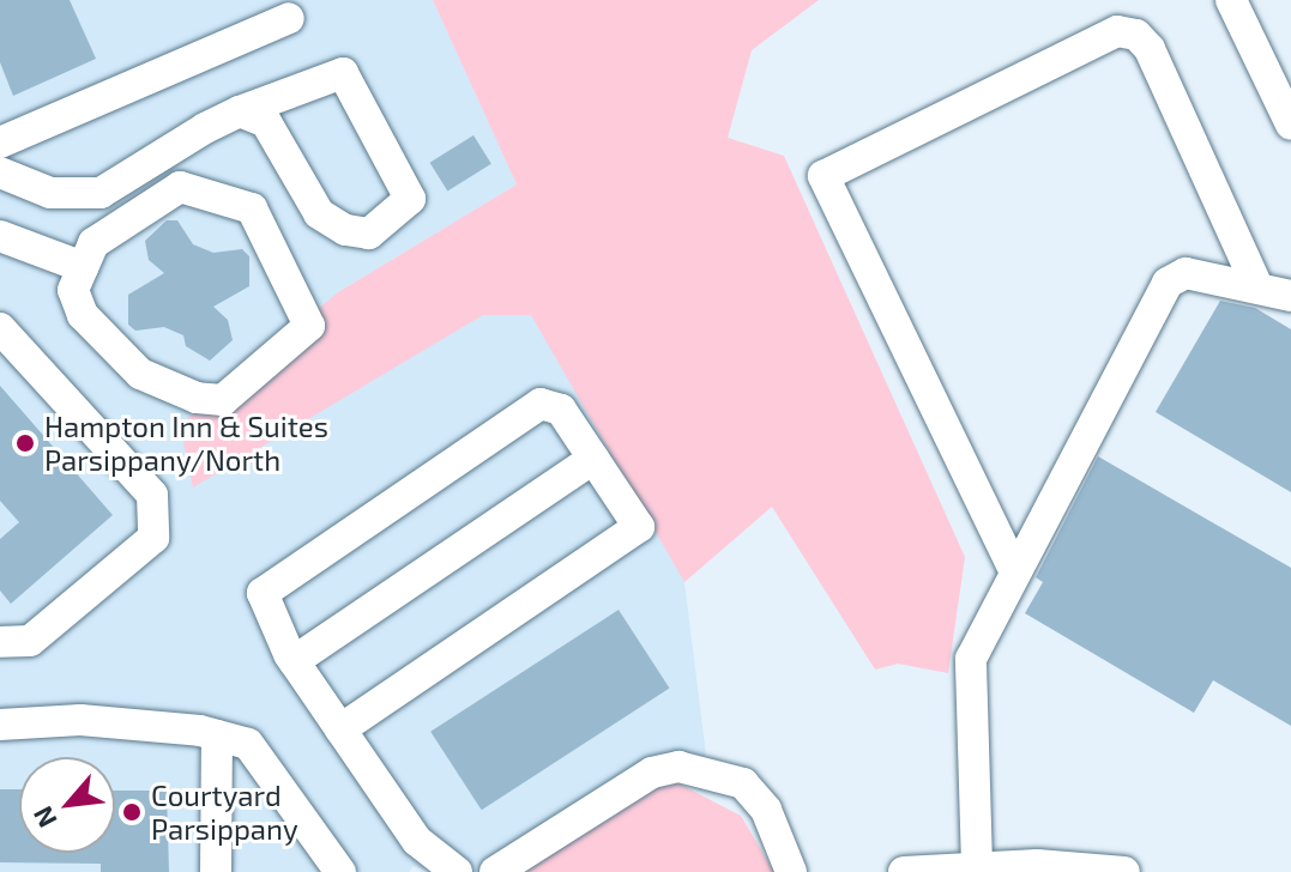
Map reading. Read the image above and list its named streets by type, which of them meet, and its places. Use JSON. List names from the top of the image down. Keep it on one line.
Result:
{"places":["Hampton Inn & Suites Parsippany/North","Courtyard Parsippany"],"north":"bottom left"}
